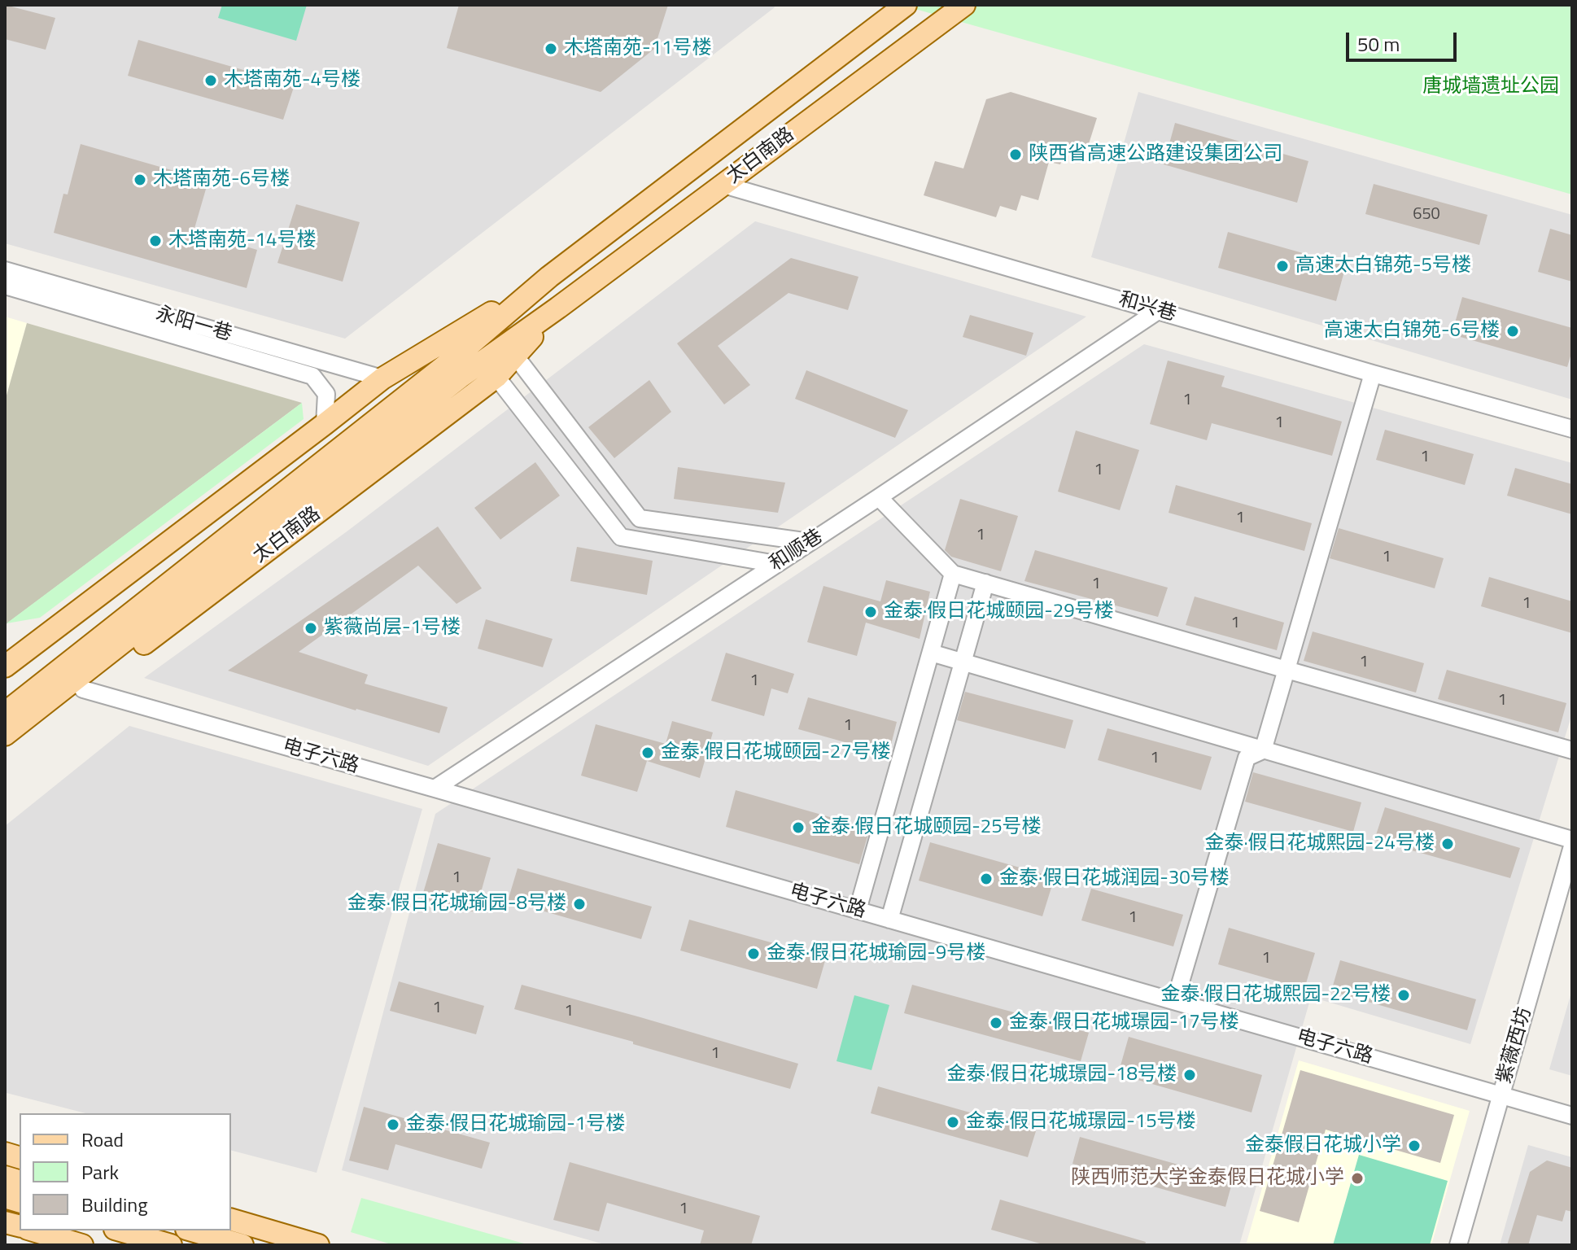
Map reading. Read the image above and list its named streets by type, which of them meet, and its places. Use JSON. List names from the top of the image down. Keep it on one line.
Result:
{"streets":{"main road":["太白南路"],"street":["和兴巷","永阳一巷","和顺巷","电子六路","紫薇西坊"]},"crossings":[["太白南路","和兴巷"],["太白南路","永阳一巷"],["太白南路","电子六路"],["和兴巷","和顺巷"],["和顺巷","电子六路"],["电子六路","紫薇西坊"]],"parks":["唐城墙遗址公园"],"places":["木塔南苑-11号楼","木塔南苑-4号楼","陕西省高速公路建设集团公司","木塔南苑-6号楼","木塔南苑-14号楼","高速太白锦苑-5号楼","高速太白锦苑-6号楼","金泰·假日花城颐园-29号楼","紫薇尚层-1号楼","金泰·假日花城颐园-27号楼","金泰·假日花城颐园-25号楼","金泰·假日花城熙园-24号楼","金泰·假日花城润园-30号楼","金泰·假日花城瑜园-8号楼","金泰·假日花城瑜园-9号楼","金泰·假日花城熙园-22号楼","金泰·假日花城璟园-17号楼","金泰·假日花城璟园-18号楼","金泰·假日花城璟园-15号楼","金泰·假日花城瑜园-1号楼","金泰假日花城小学","陕西师范大学金泰假日花城小学"],"house_numbers":["650","1","1","1","1","1","1","1","1","1","1","1","1","1","1","1","1","1","1","1","1","1","1"],"legend":["Road","Park","Building"],"scale_bar":"50 m"}
